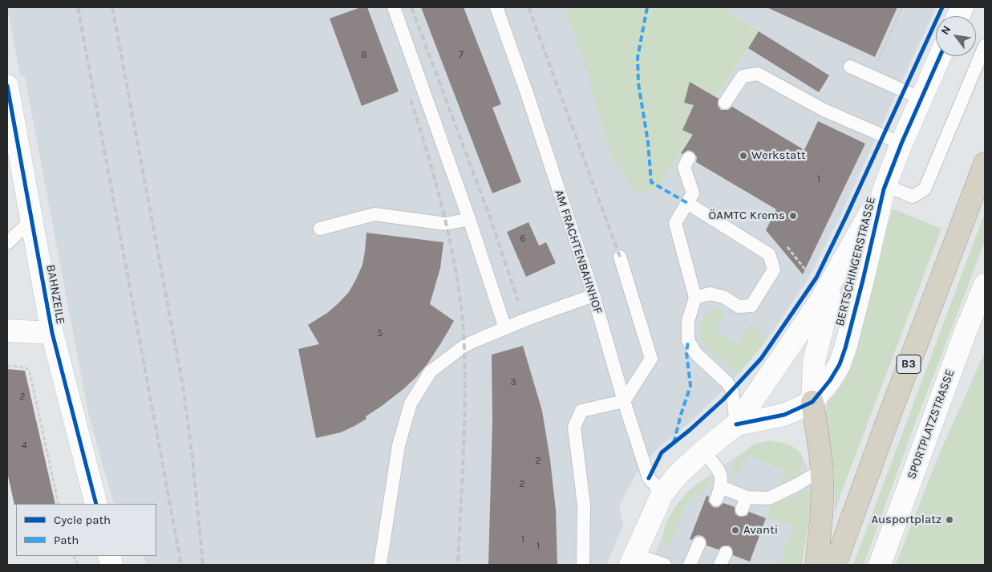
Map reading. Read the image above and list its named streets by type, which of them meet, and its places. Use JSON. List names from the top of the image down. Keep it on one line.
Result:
{"streets":{"highway":["B3"],"street":["BERTSCHINGERSTRASSE","BAHNZEILE","SPORTPLATZSTRASSE"],"lane":["AM FRACHTENBAHNHOF"]},"crossings":[["AM FRACHTENBAHNHOF","BERTSCHINGERSTRASSE"]],"places":["Werkstatt","ÖAMTC Krems","Ausportplatz","Avanti"],"house_numbers":["8","7","1","6","5","3","2","4","2","2","1","1"],"legend":["Cycle path","Path"],"north":"top left"}
